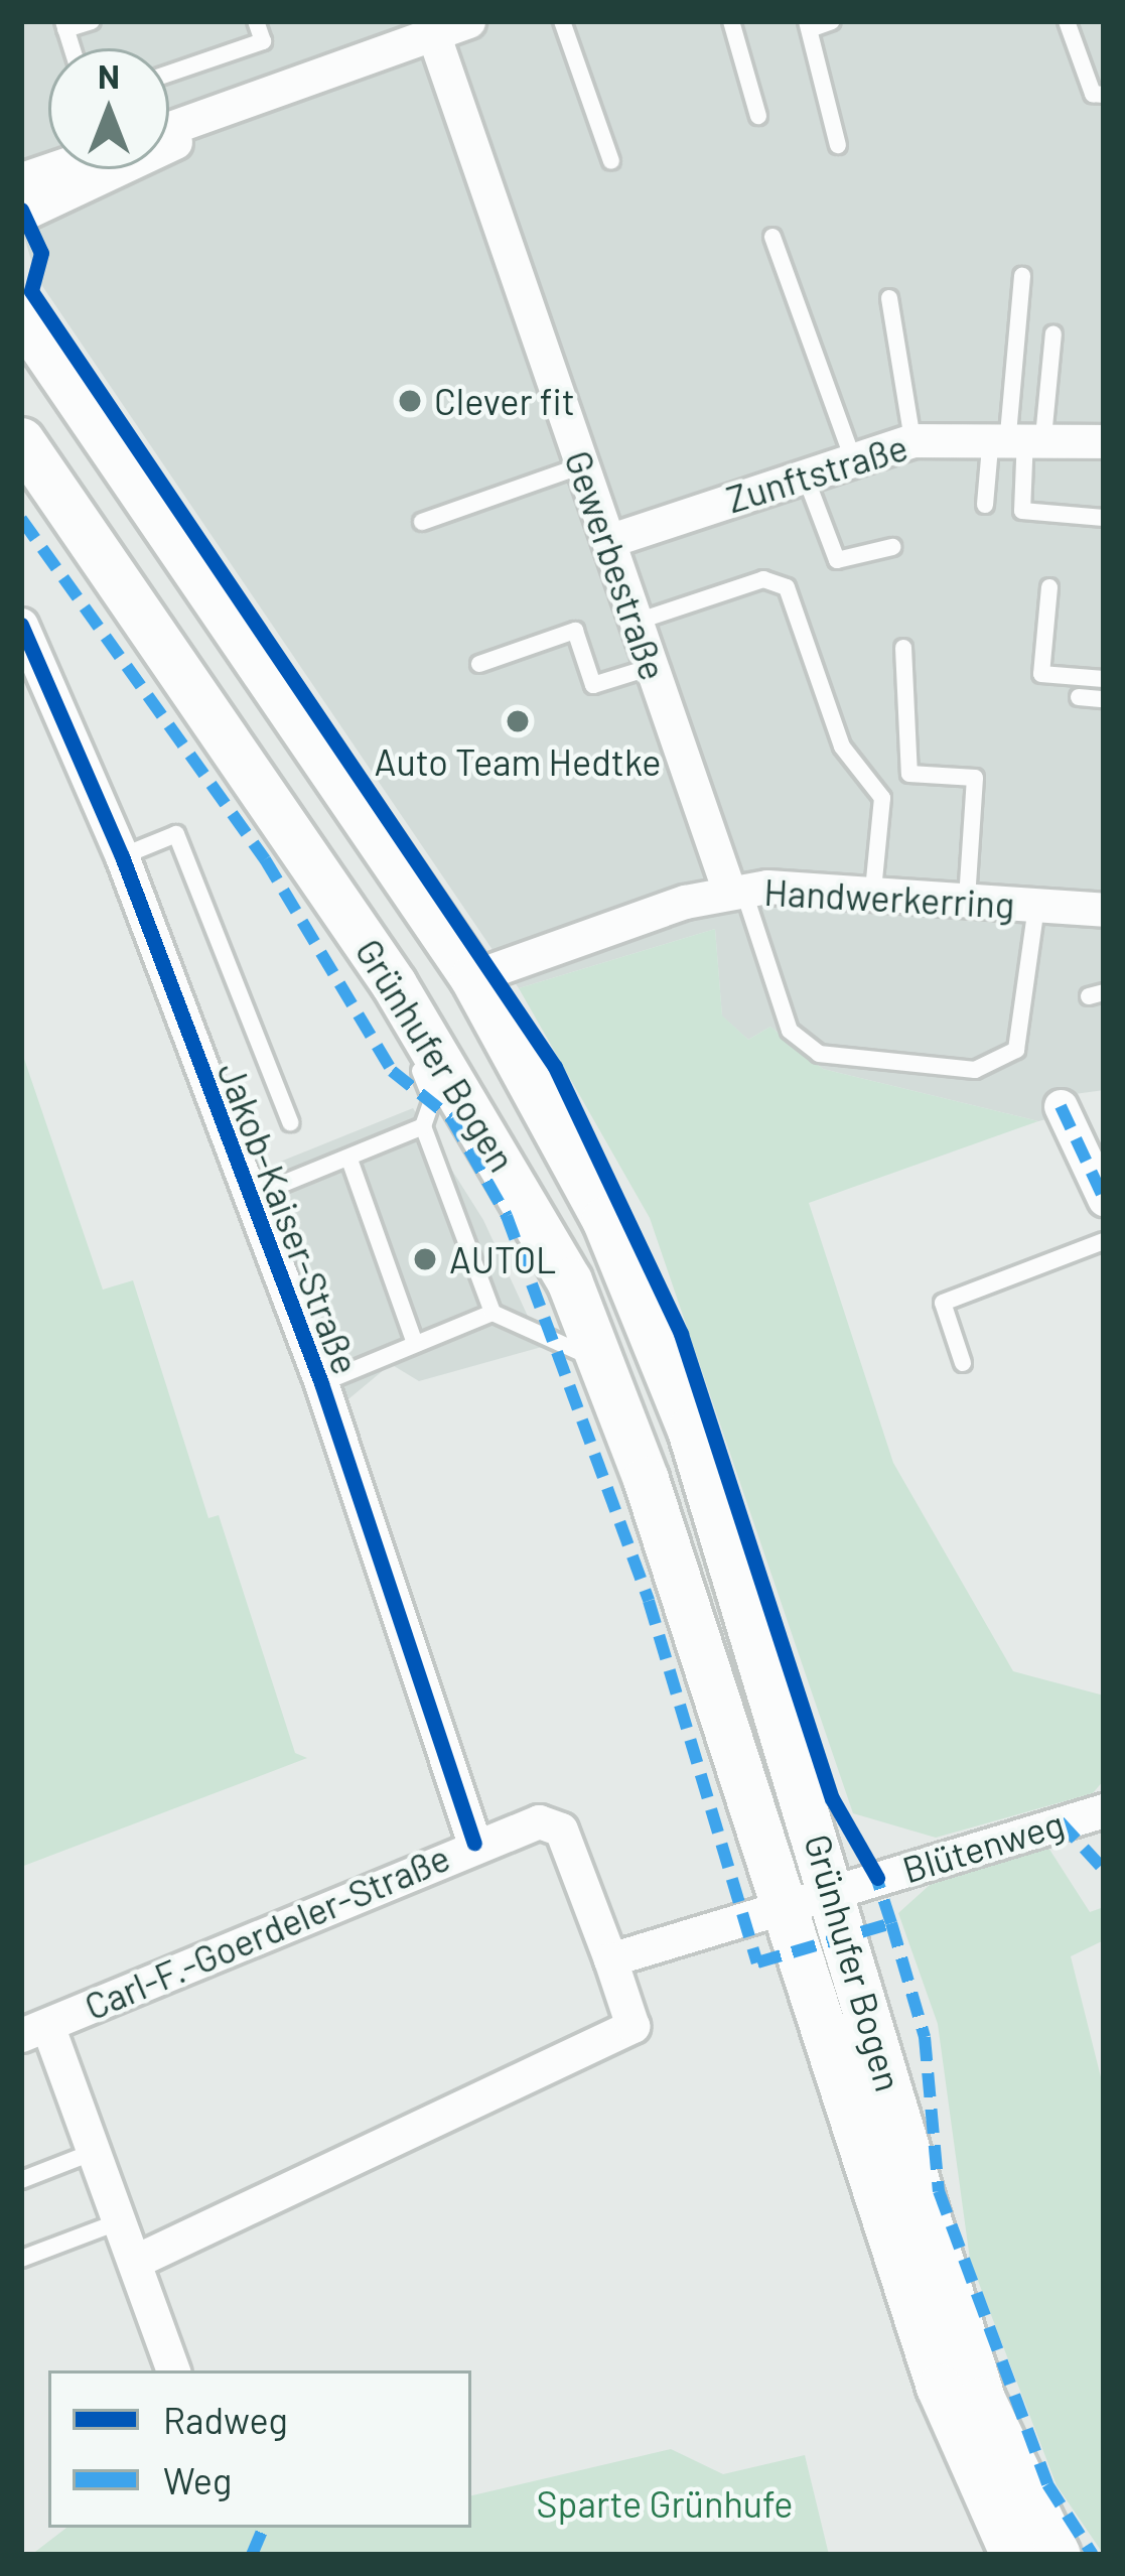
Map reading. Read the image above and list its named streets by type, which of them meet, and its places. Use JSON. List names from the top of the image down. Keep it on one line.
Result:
{"streets":{"main road":["Grünhufer Bogen"],"street":["Zunftstraße","Gewerbestraße","Handwerkerring","Jakob-Kaiser-Straße","Blütenweg","Carl-F.-Goerdeler-Straße"]},"crossings":[["Zunftstraße","Gewerbestraße"],["Gewerbestraße","Handwerkerring"],["Handwerkerring","Grünhufer Bogen"],["Grünhufer Bogen","Blütenweg"],["Jakob-Kaiser-Straße","Carl-F.-Goerdeler-Straße"],["Blütenweg","Carl-F.-Goerdeler-Straße"]],"parks":["Sparte Grünhufe"],"places":["Clever fit","Auto Team Hedtke","AUTOL"],"legend":["Radweg","Weg"],"north":"top"}
